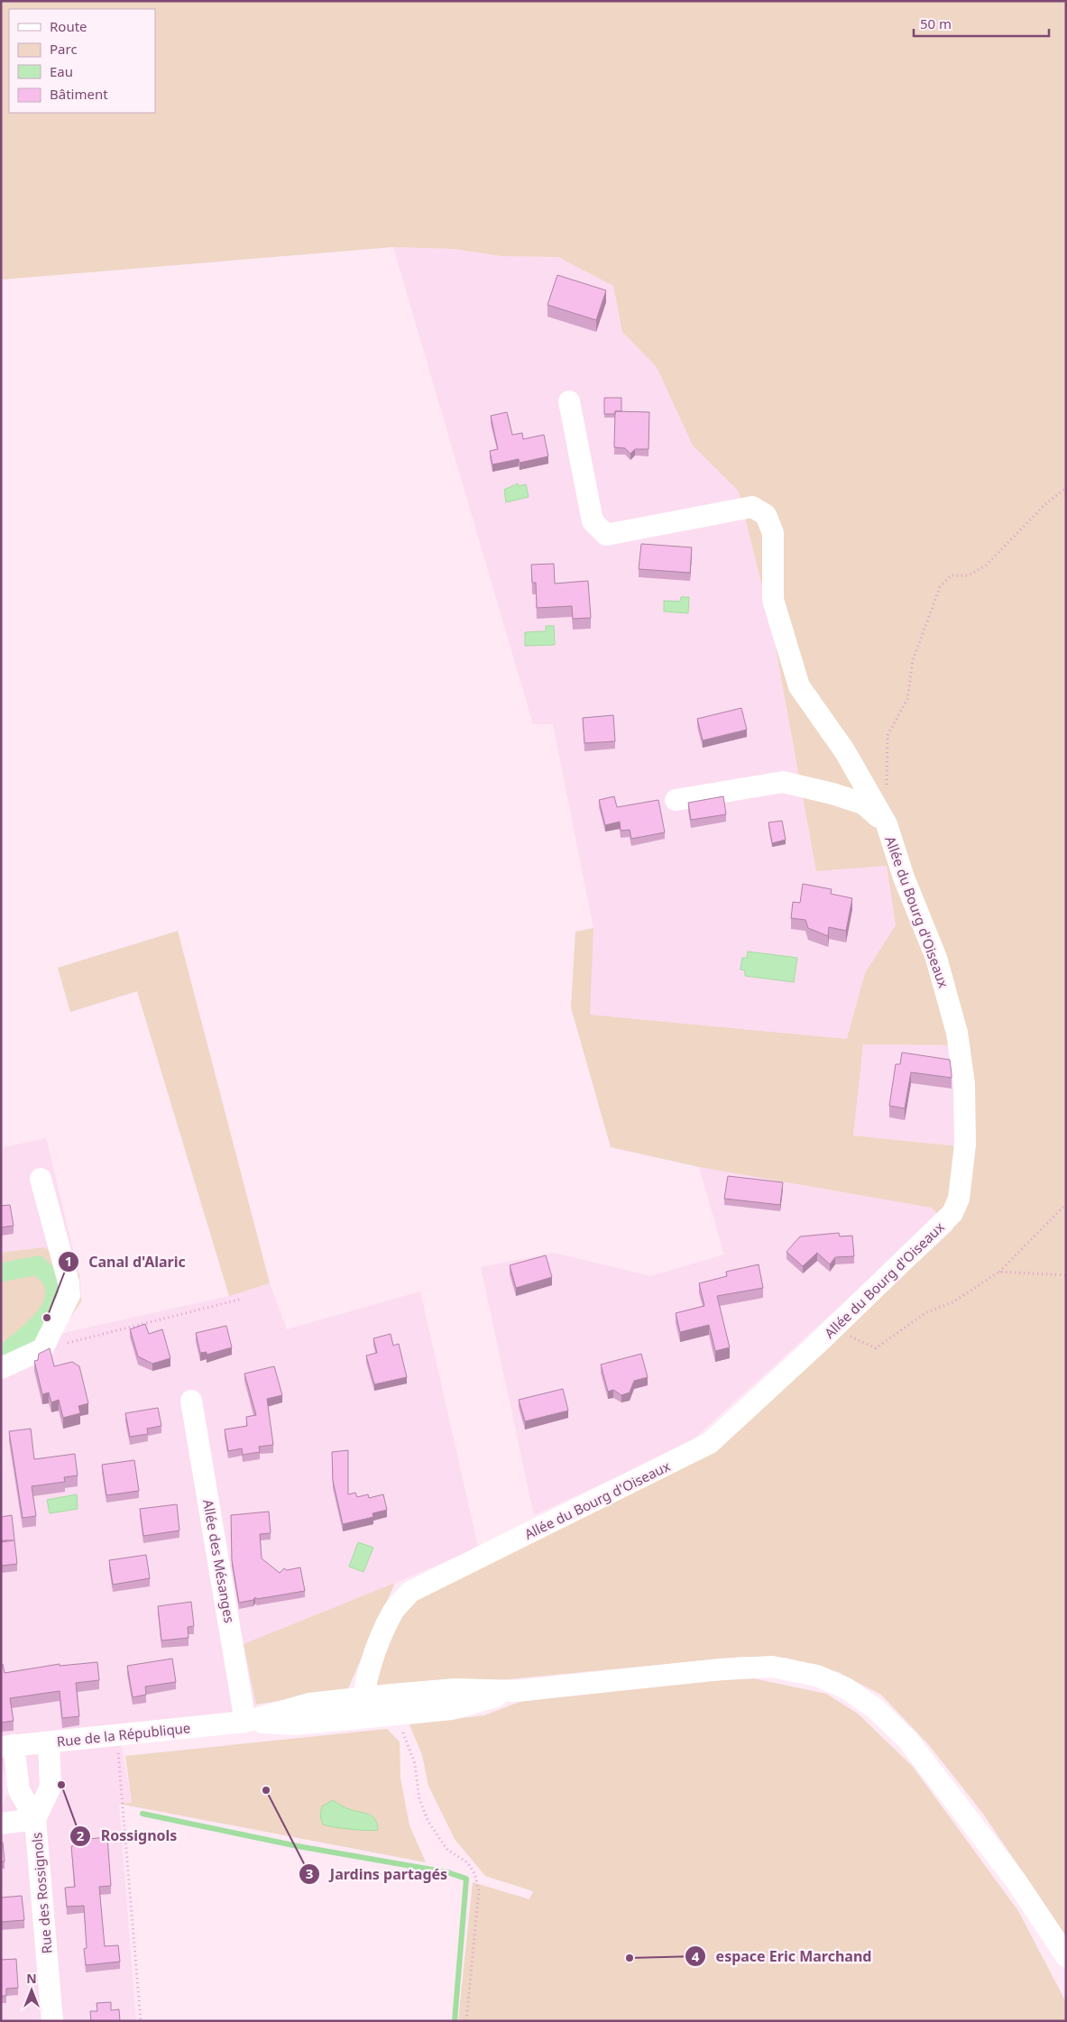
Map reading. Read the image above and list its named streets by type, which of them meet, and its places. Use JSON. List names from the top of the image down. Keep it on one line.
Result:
{"streets":{"street":["Allée du Bourg d'Oiseaux","Allée des Mésanges","Rue de la République","Rue des Rossignols"]},"crossings":[["Allée du Bourg d'Oiseaux","Rue de la République"],["Allée des Mésanges","Rue de la République"],["Rue de la République","Rue des Rossignols"]],"places":["Canal d'Alaric","Rossignols","Jardins partagés","espace Eric Marchand"],"legend":["Route","Parc","Eau","Bâtiment"],"scale_bar":"50 m","north":"top"}
